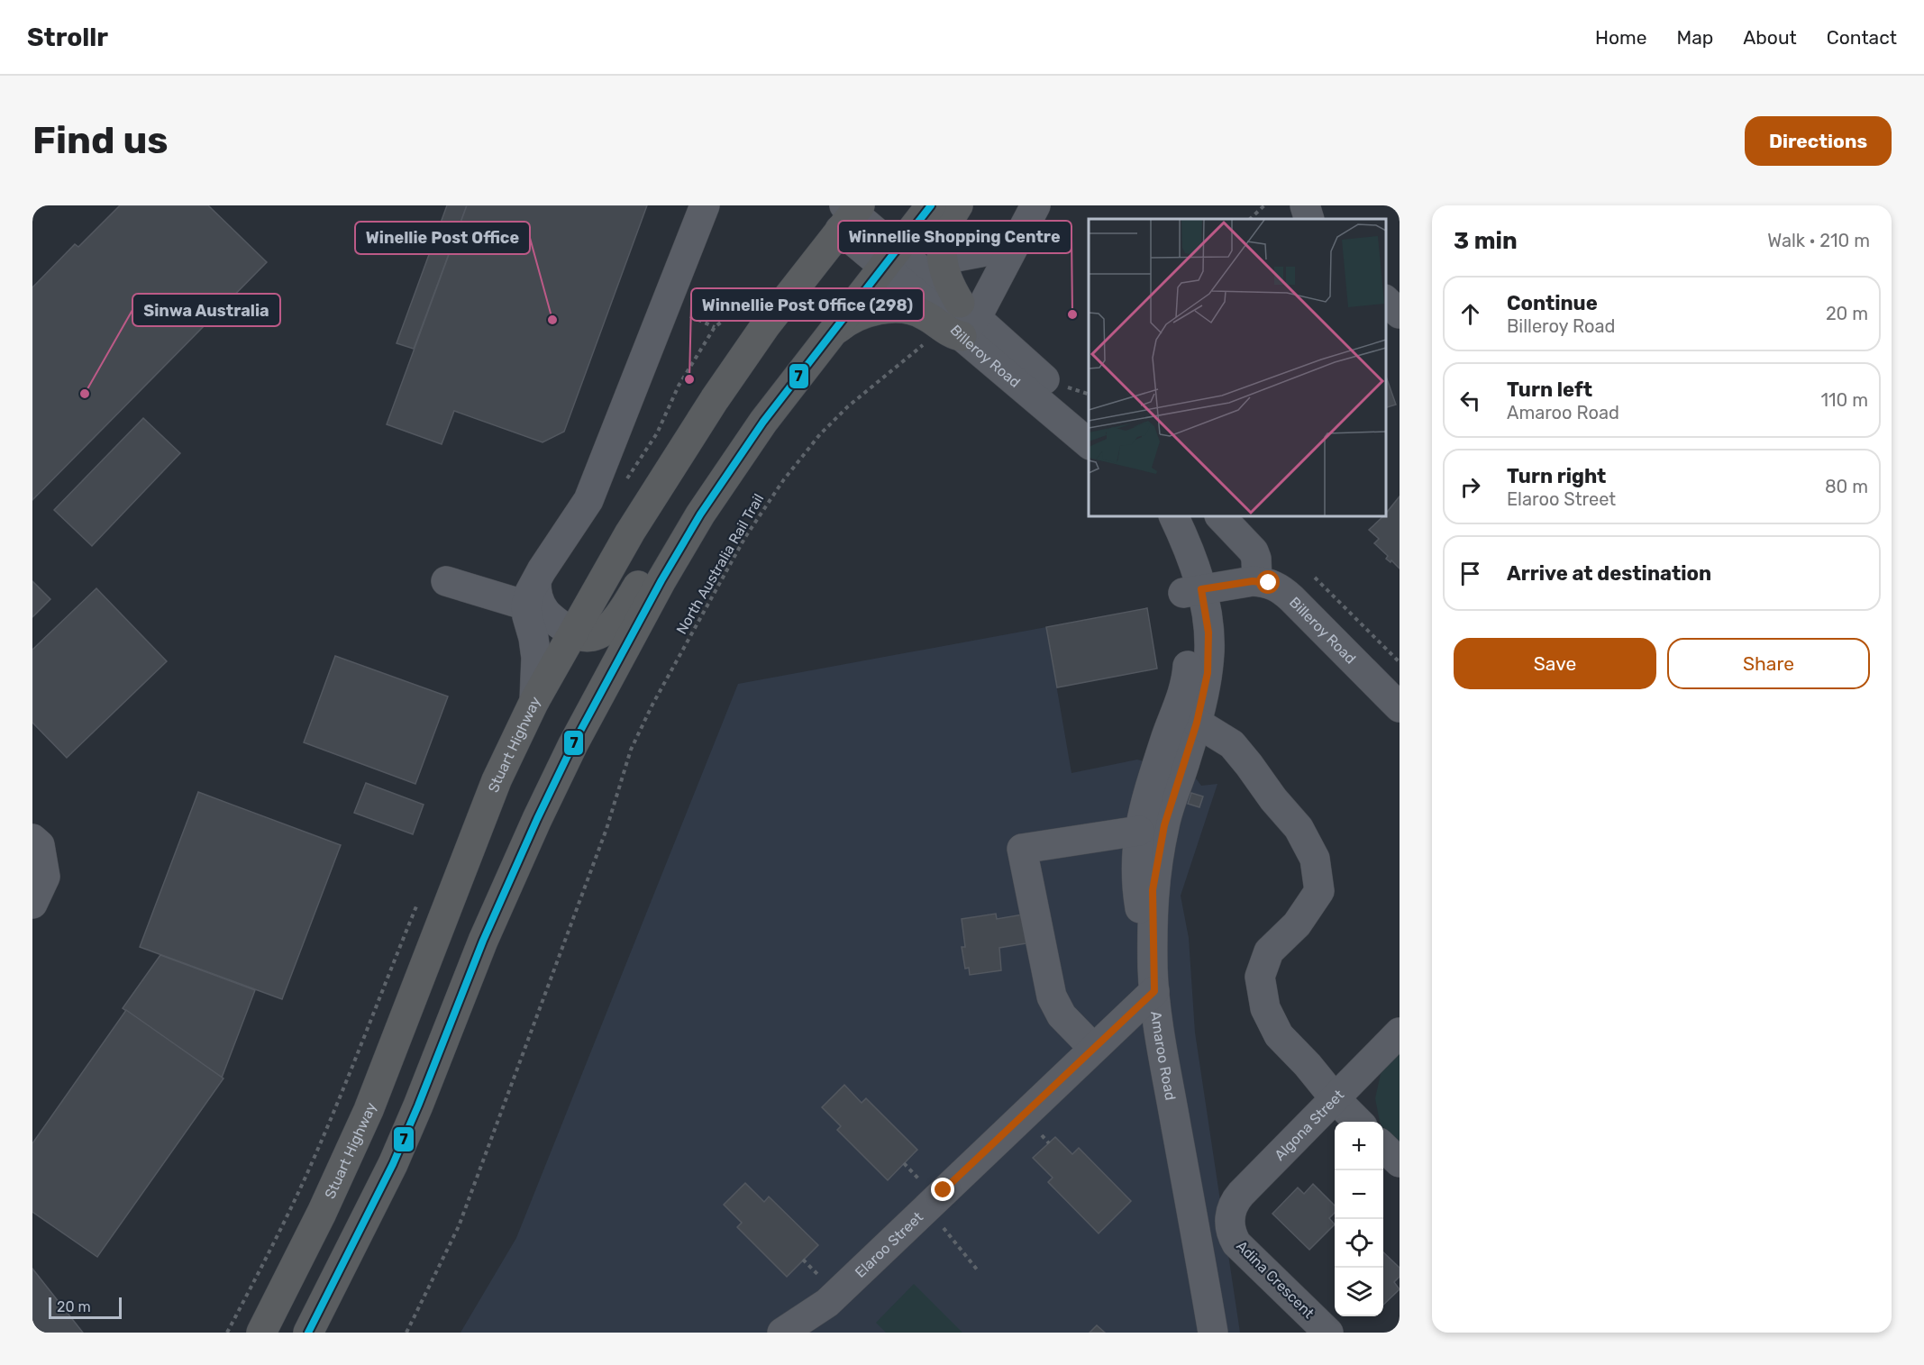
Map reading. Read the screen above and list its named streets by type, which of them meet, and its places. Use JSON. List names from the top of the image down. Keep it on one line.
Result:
{"streets":{"highway":["Stuart Highway"],"street":["Billeroy Road","Amaroo Road","Algona Street","Elaroo Street","Adina Crescent"],"path":["North Australia Rail Trail"]},"crossings":[["Billeroy Road","North Australia Rail Trail"],["Billeroy Road","Stuart Highway"],["Billeroy Road","Amaroo Road"],["Amaroo Road","Elaroo Street"],["Algona Street","Adina Crescent"]],"places":["Winnellie Shopping Centre","Winellie Post Office","Winnellie Post Office (298)","Sinwa Australia"],"lines":["transit line 7"],"scale_bar":"20 m","page":{"header":"Strollr","nav":["Home","Map","About","Contact"],"buttons":["Directions",["Save","Share"]],"title":"Find us","heading":["3 min","Walk · 210 m"],"list":[["Continue","Billeroy Road","20 m"],["Turn left","Amaroo Road","110 m"],["Turn right","Elaroo Street","80 m"],"Arrive at destination"],"map_buttons":["+","−"],"scale":"20 m"}}
